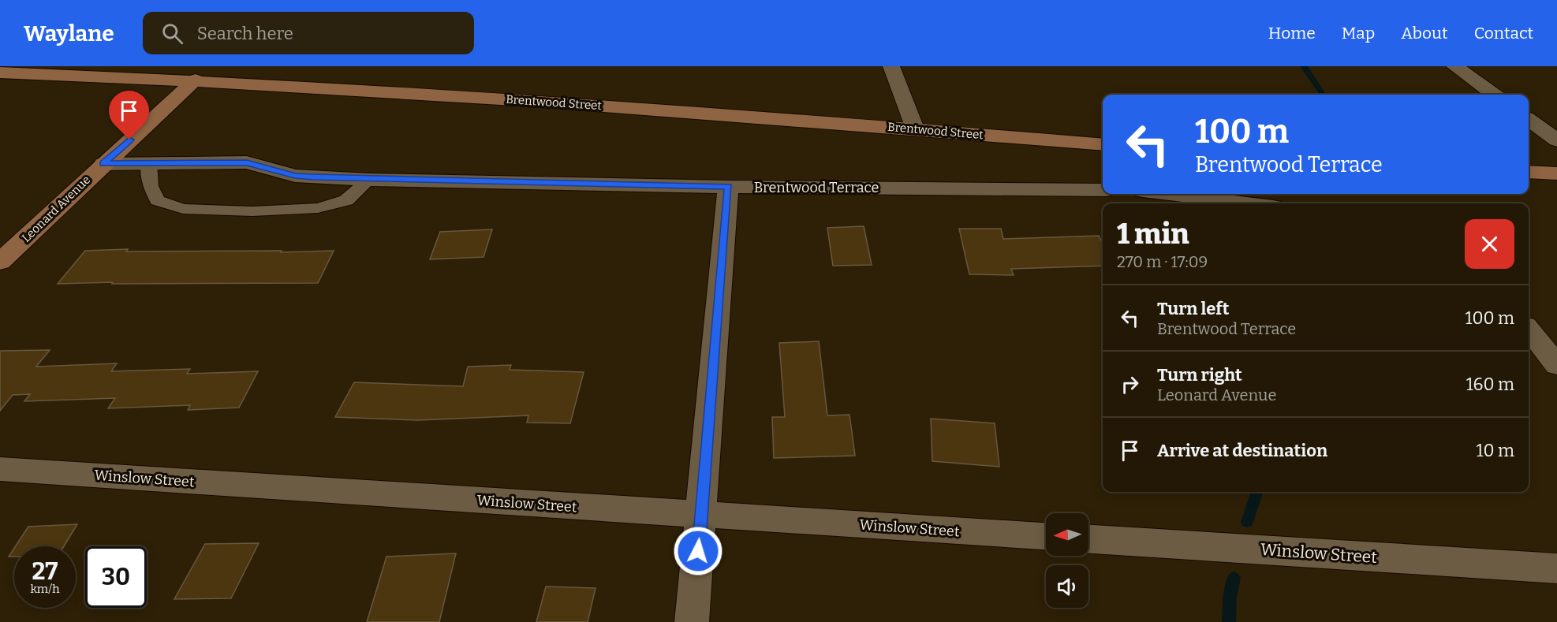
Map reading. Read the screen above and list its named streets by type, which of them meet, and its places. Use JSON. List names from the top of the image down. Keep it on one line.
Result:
{"streets":{"main road":["Brentwood Street","Leonard Avenue"],"street":["Brentwood Terrace","Winslow Street"]},"crossings":[["Brentwood Street","Leonard Avenue"],["Brentwood Terrace","Leonard Avenue"]],"north":"left","page":{"header":"Waylane","search":"Search here","nav":["Home","Map","About","Contact"],"turn":["100 m","Brentwood Terrace"],"heading":["1 min","270 m · 17:09"],"list":[{"name":"Turn left","note":"Brentwood Terrace","value":"100 m"},{"name":"Turn right","note":"Leonard Avenue","value":"160 m"},{"name":"Arrive at destination","value":"10 m"}],"speed":"27 km/h","limit":"30"}}
